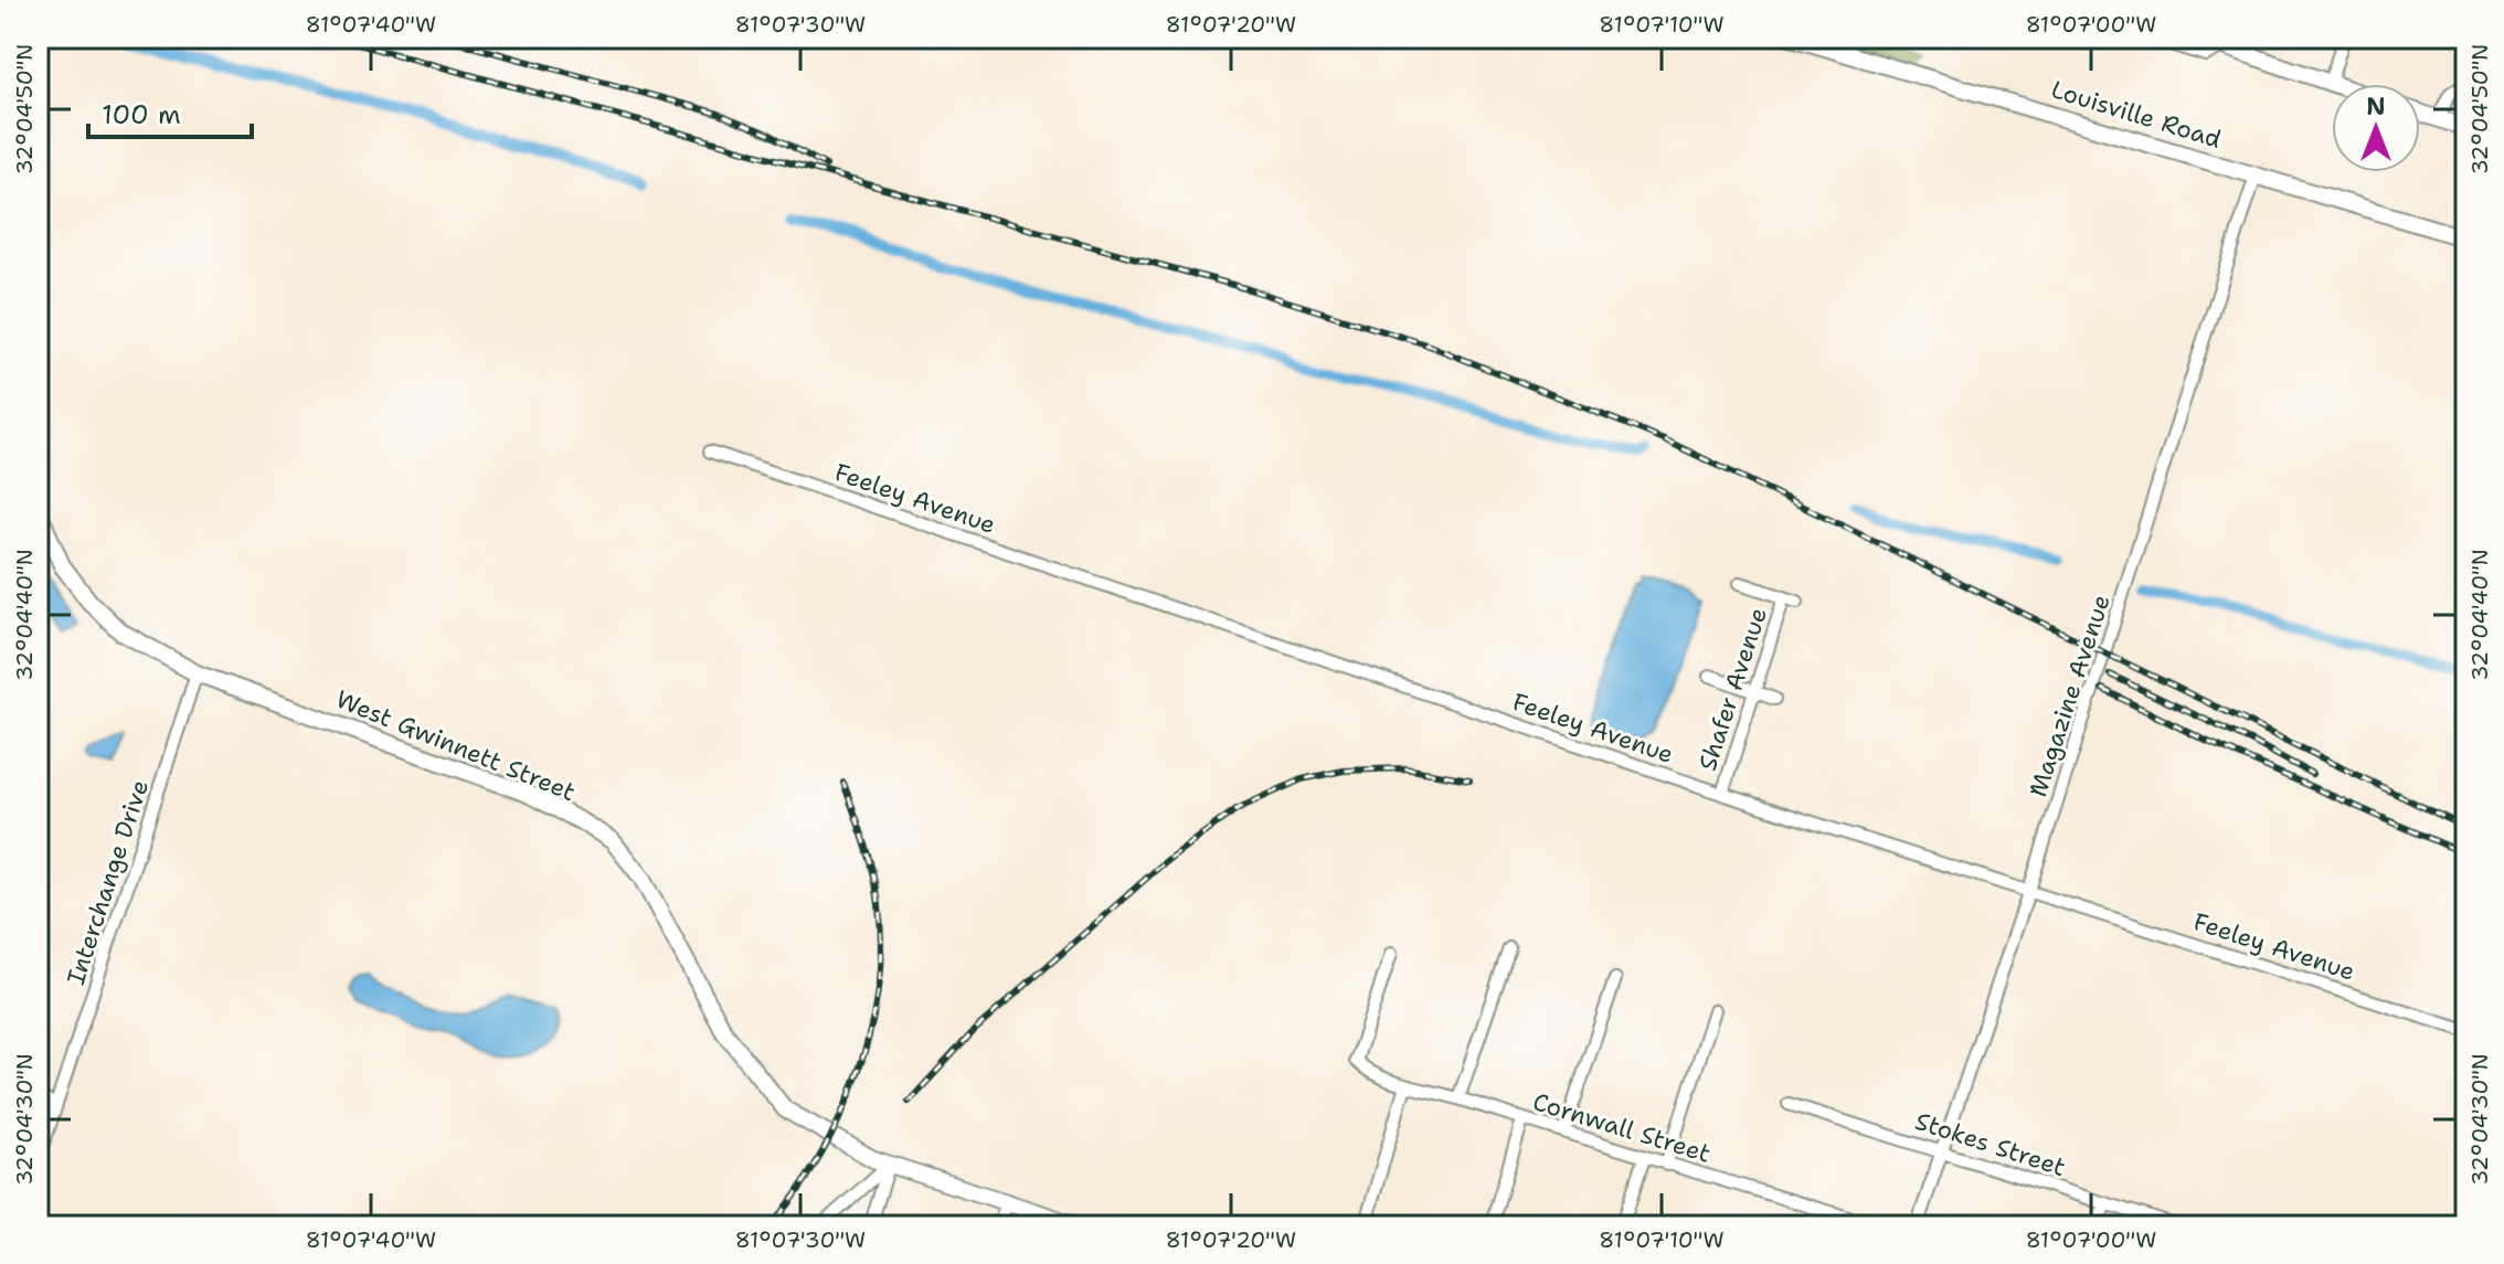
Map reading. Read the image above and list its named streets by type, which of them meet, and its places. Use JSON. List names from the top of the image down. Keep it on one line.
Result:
{"streets":{"main road":["Louisville Road","West Gwinnett Street"],"street":["Feeley Avenue","Shafer Avenue","Magazine Avenue","Interchange Drive","Cornwall Street","Stokes Street"]},"crossings":[["Louisville Road","Magazine Avenue"],["Feeley Avenue","Shafer Avenue"],["Feeley Avenue","Magazine Avenue"],["Magazine Avenue","Stokes Street"],["West Gwinnett Street","Interchange Drive"]],"scale_bar":"100 m","north":"top","coordinates":["81°07'40\"W","81°07'30\"W","81°07'20\"W","81°07'10\"W","81°07'00\"W","32°04'50\"N","32°04'40\"N","32°04'30\"N"]}
